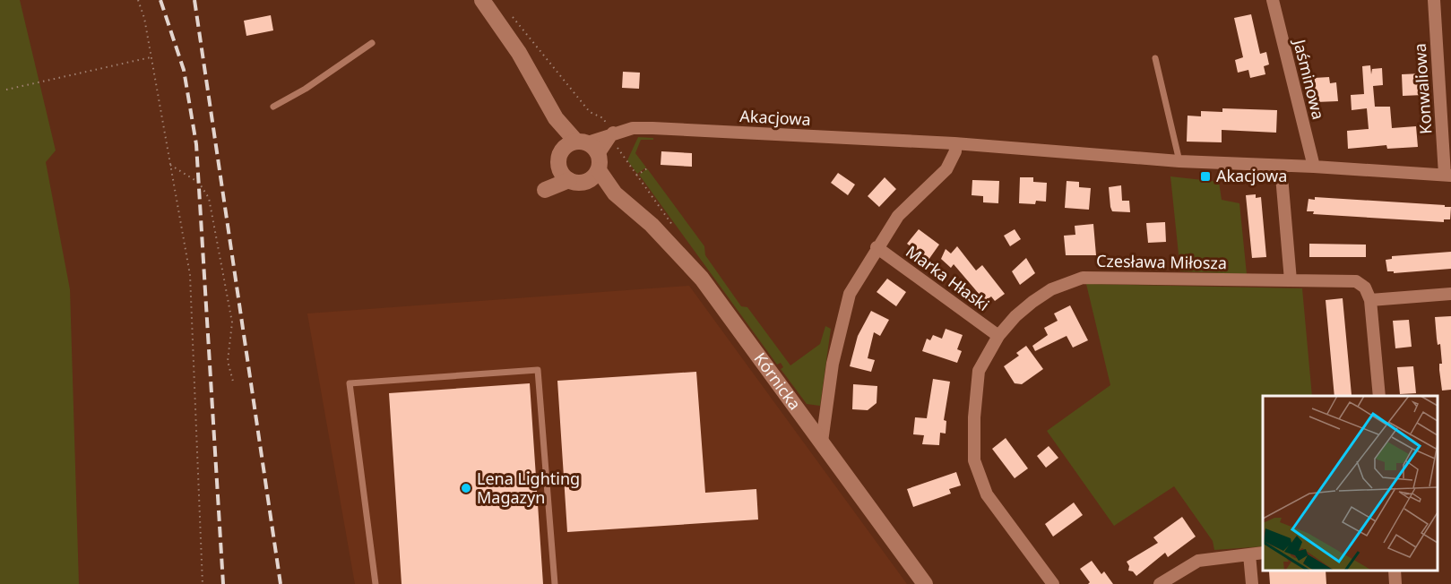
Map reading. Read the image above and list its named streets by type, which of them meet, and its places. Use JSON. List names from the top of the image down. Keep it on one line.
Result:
{"streets":{"street":["Jaśminowa","Konwaliowa","Akacjowa","Czesława Miłosza","Marka Hłaski","Kórnicka"]},"crossings":[["Jaśminowa","Akacjowa"],["Konwaliowa","Akacjowa"],["Akacjowa","Kórnicka"],["Czesława Miłosza","Marka Hłaski"]],"places":{"transit":["Akacjowa"],"other":["Lena Lighting Magazyn"]}}
